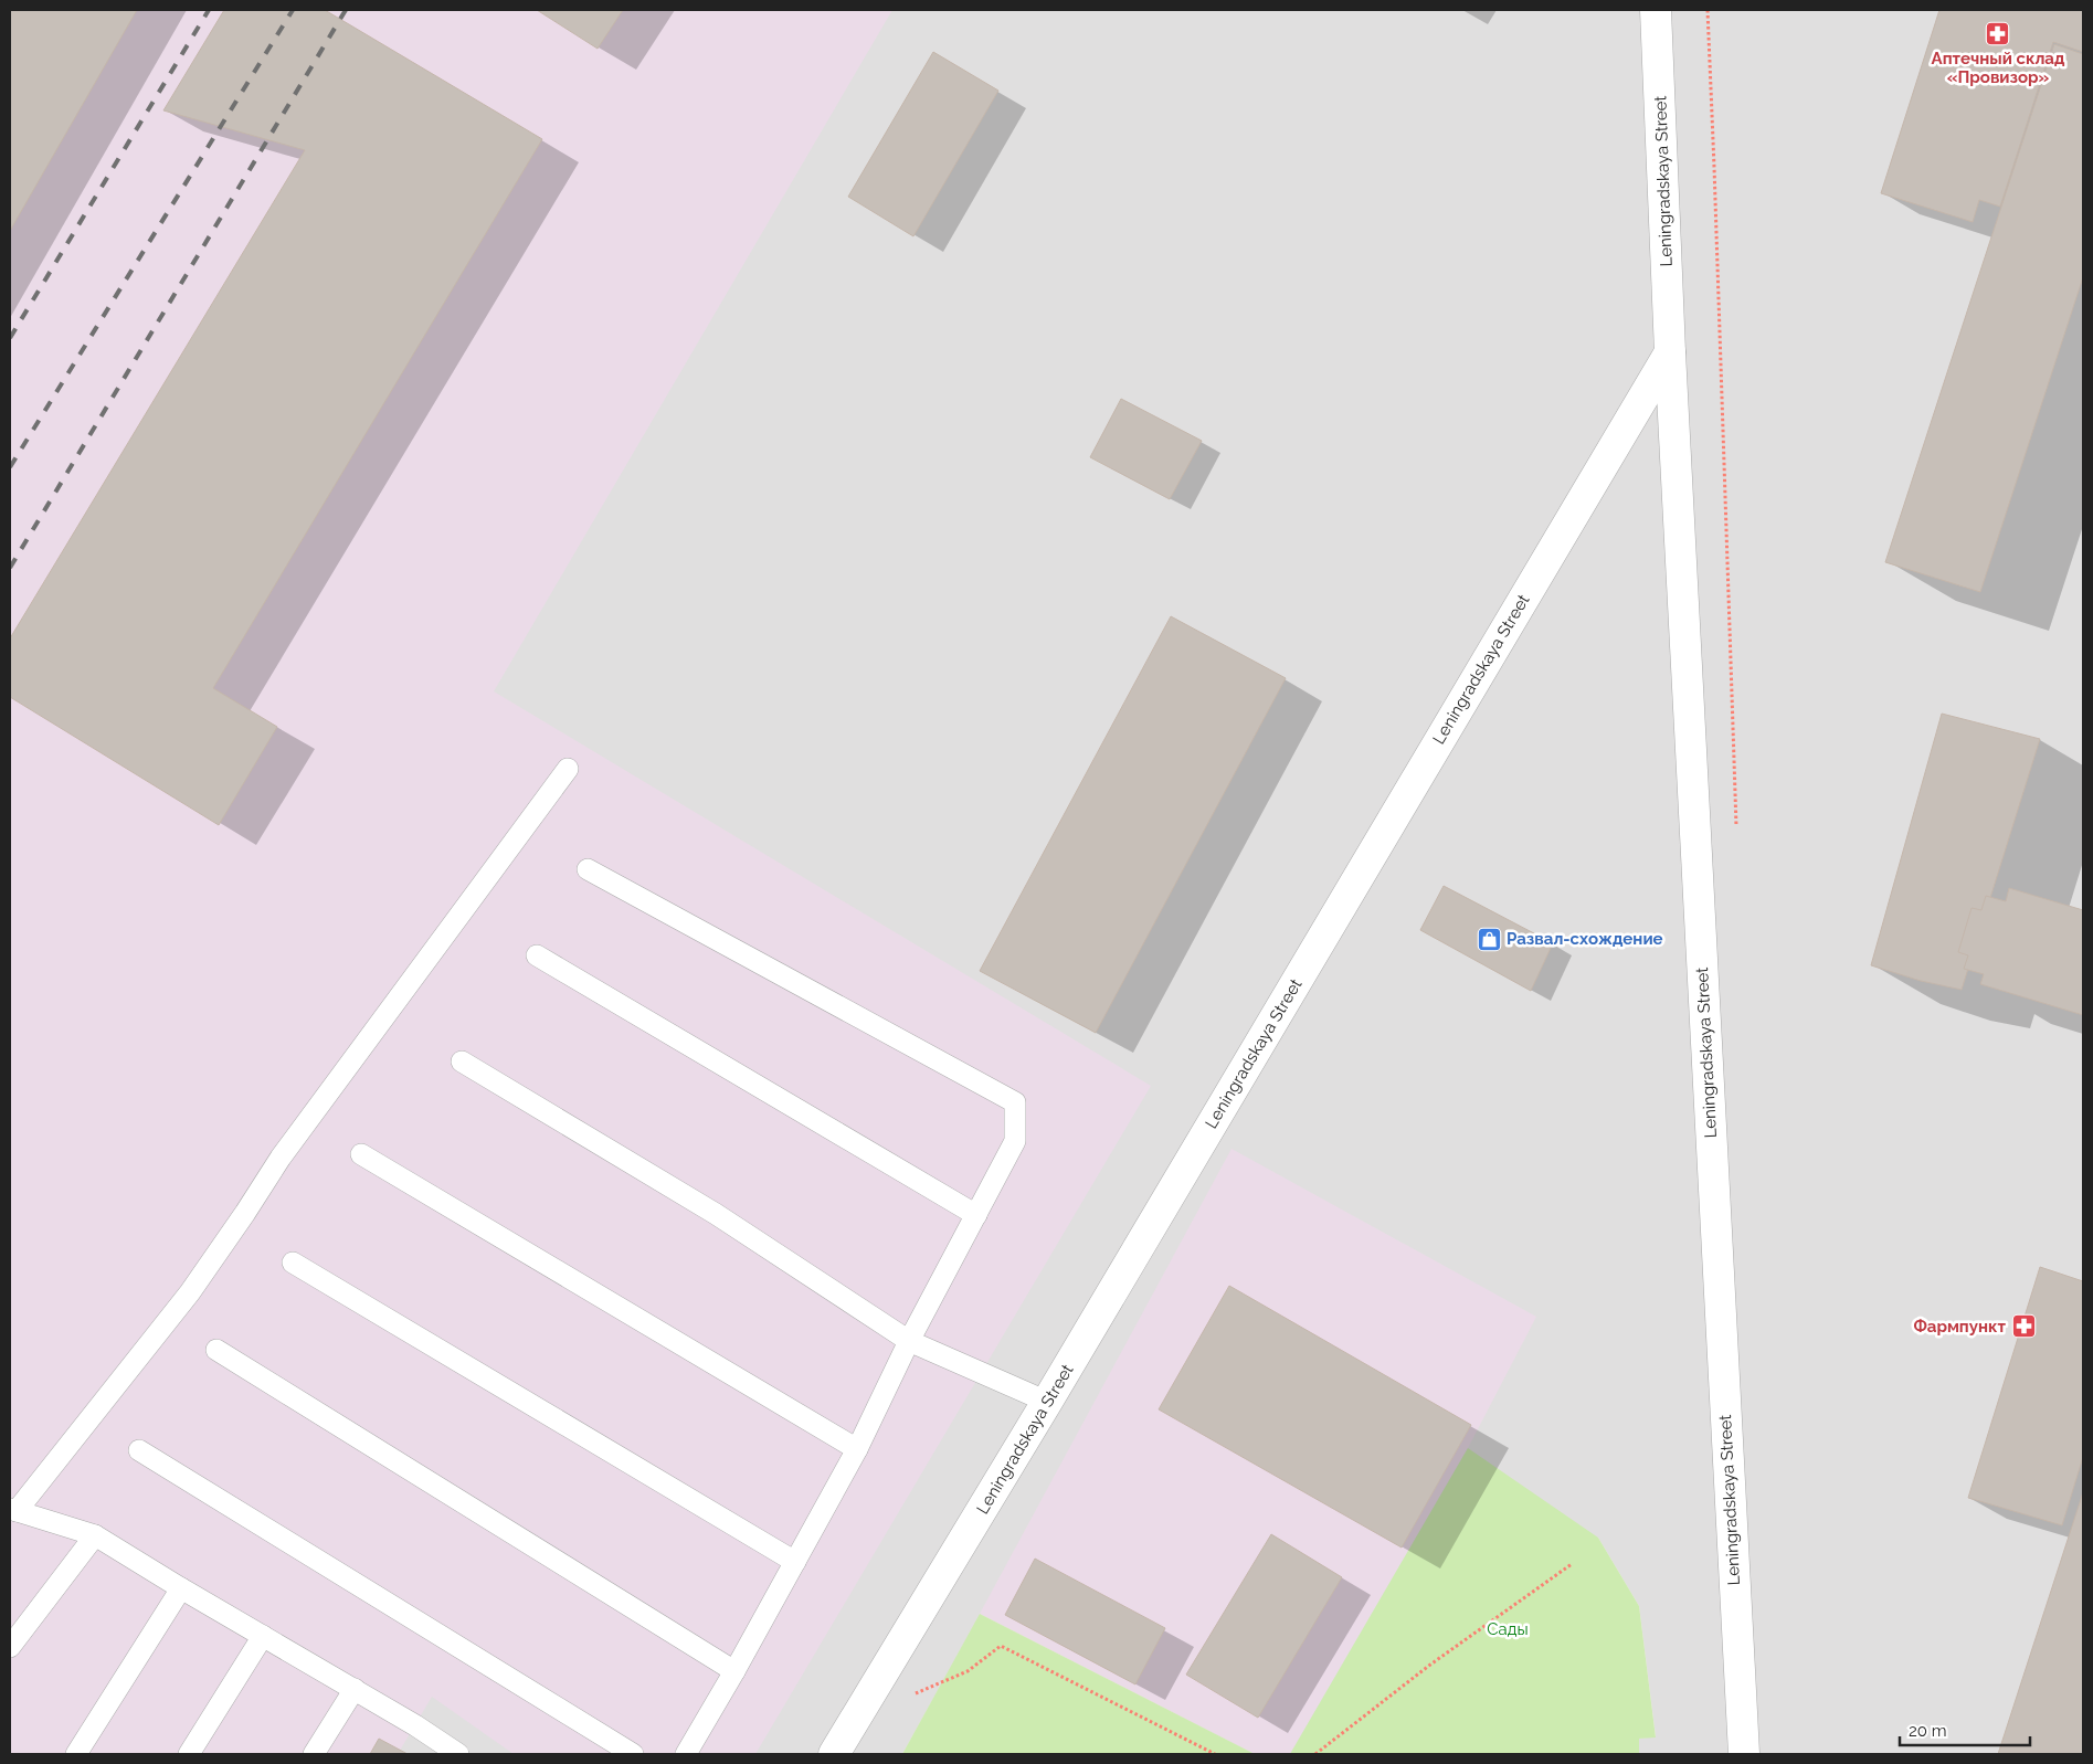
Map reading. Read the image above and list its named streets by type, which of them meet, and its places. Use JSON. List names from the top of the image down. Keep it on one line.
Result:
{"streets":{"street":["Leningradskaya Street"]},"parks":["Сады"],"places":{"pharmacy":["Аптечный склад «Провизор»","Фармпункт"],"shop":["Развал-схождение"]},"scale_bar":"20 m"}
